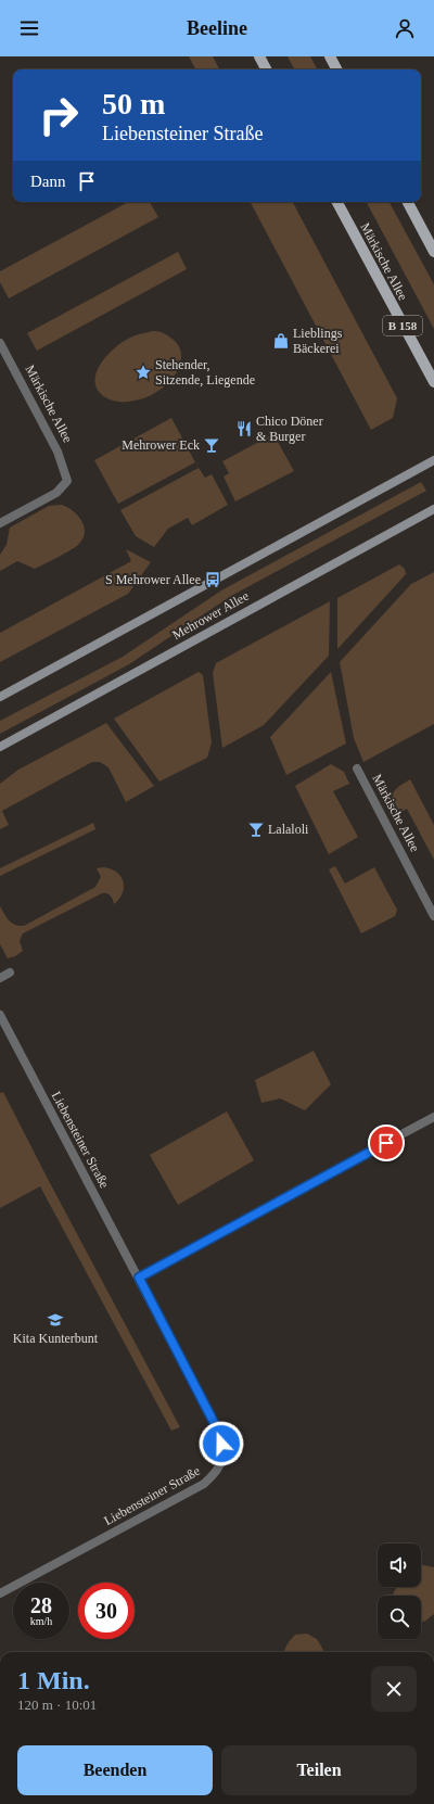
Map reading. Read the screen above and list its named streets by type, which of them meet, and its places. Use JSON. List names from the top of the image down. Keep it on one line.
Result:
{"streets":{"main road":["Märkische Allee","B 158","Mehrower Allee"],"street":["Liebensteiner Straße"]},"places":{"shop":["Lieblings Bäckerei"],"place":["Stehender, Sitzende, Liegende"],"restaurant":["Chico Döner & Burger"],"bar":["Mehrower Eck","Lalaloli"],"bus stop":["S Mehrower Allee"],"school or university":["Kita Kunterbunt"]},"page":{"header":"Beeline","turn":["50 m","Liebensteiner Straße"],"then":"Dann","speed":"28 km/h","limit":"30","heading":["1 Min.","120 m · 10:01"],"buttons":["Beenden","Teilen"]}}
